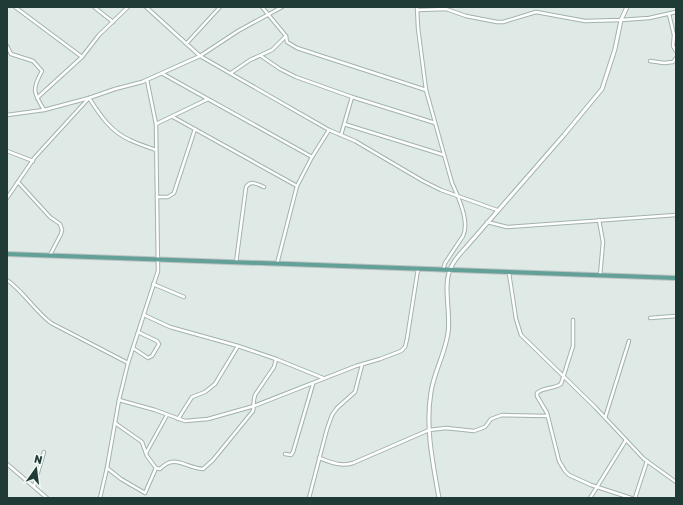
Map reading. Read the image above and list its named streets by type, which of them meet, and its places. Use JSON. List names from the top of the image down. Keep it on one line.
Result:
{"north":"top"}
